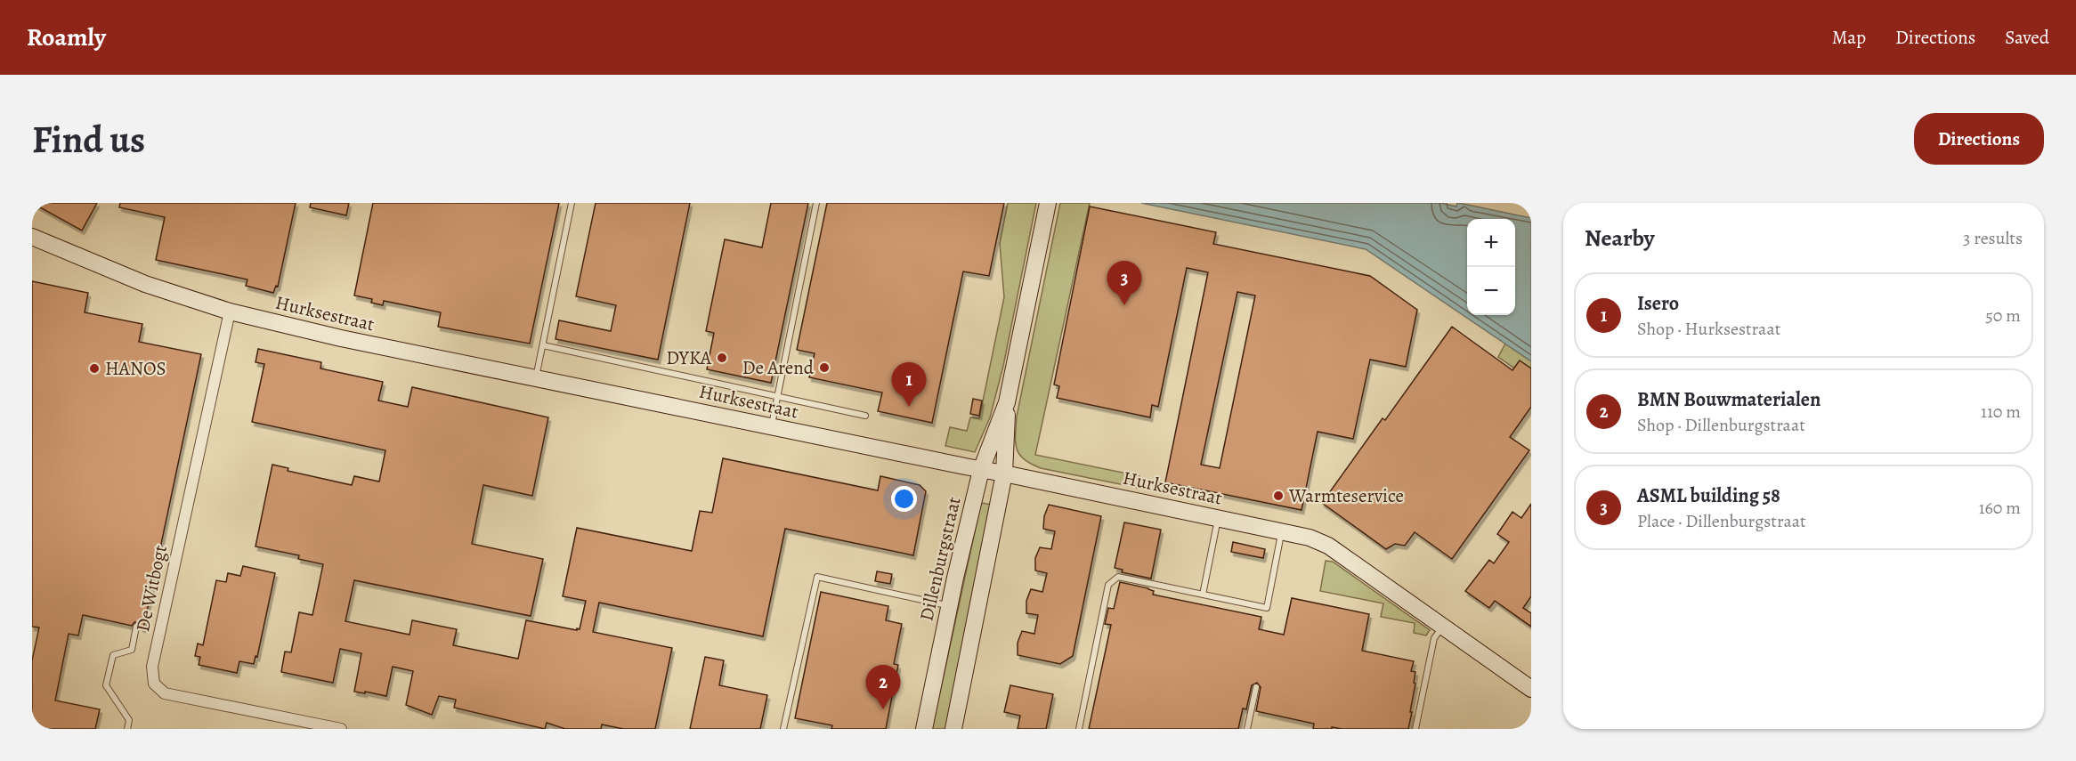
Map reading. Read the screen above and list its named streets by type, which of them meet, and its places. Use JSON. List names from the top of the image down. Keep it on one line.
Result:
{"streets":{"street":["Hurksestraat","Dillenburgstraat","De Witbogt"]},"crossings":[["Hurksestraat","Dillenburgstraat"],["Hurksestraat","De Witbogt"]],"places":["DYKA","De Arend","HANOS","Warmteservice"],"page":{"header":"Roamly","nav":["Map","Directions","Saved"],"buttons":"Directions","title":"Find us","heading":["Nearby","3 results"],"map_buttons":["+","−"],"pins":["3","1","2"],"list":[{"mark":"1","name":"Isero","note":"Shop · Hurksestraat","value":"50 m"},{"mark":"2","name":"BMN Bouwmaterialen","note":"Shop · Dillenburgstraat","value":"110 m"},{"mark":"3","name":"ASML building 58","note":"Place · Dillenburgstraat","value":"160 m"}]}}
